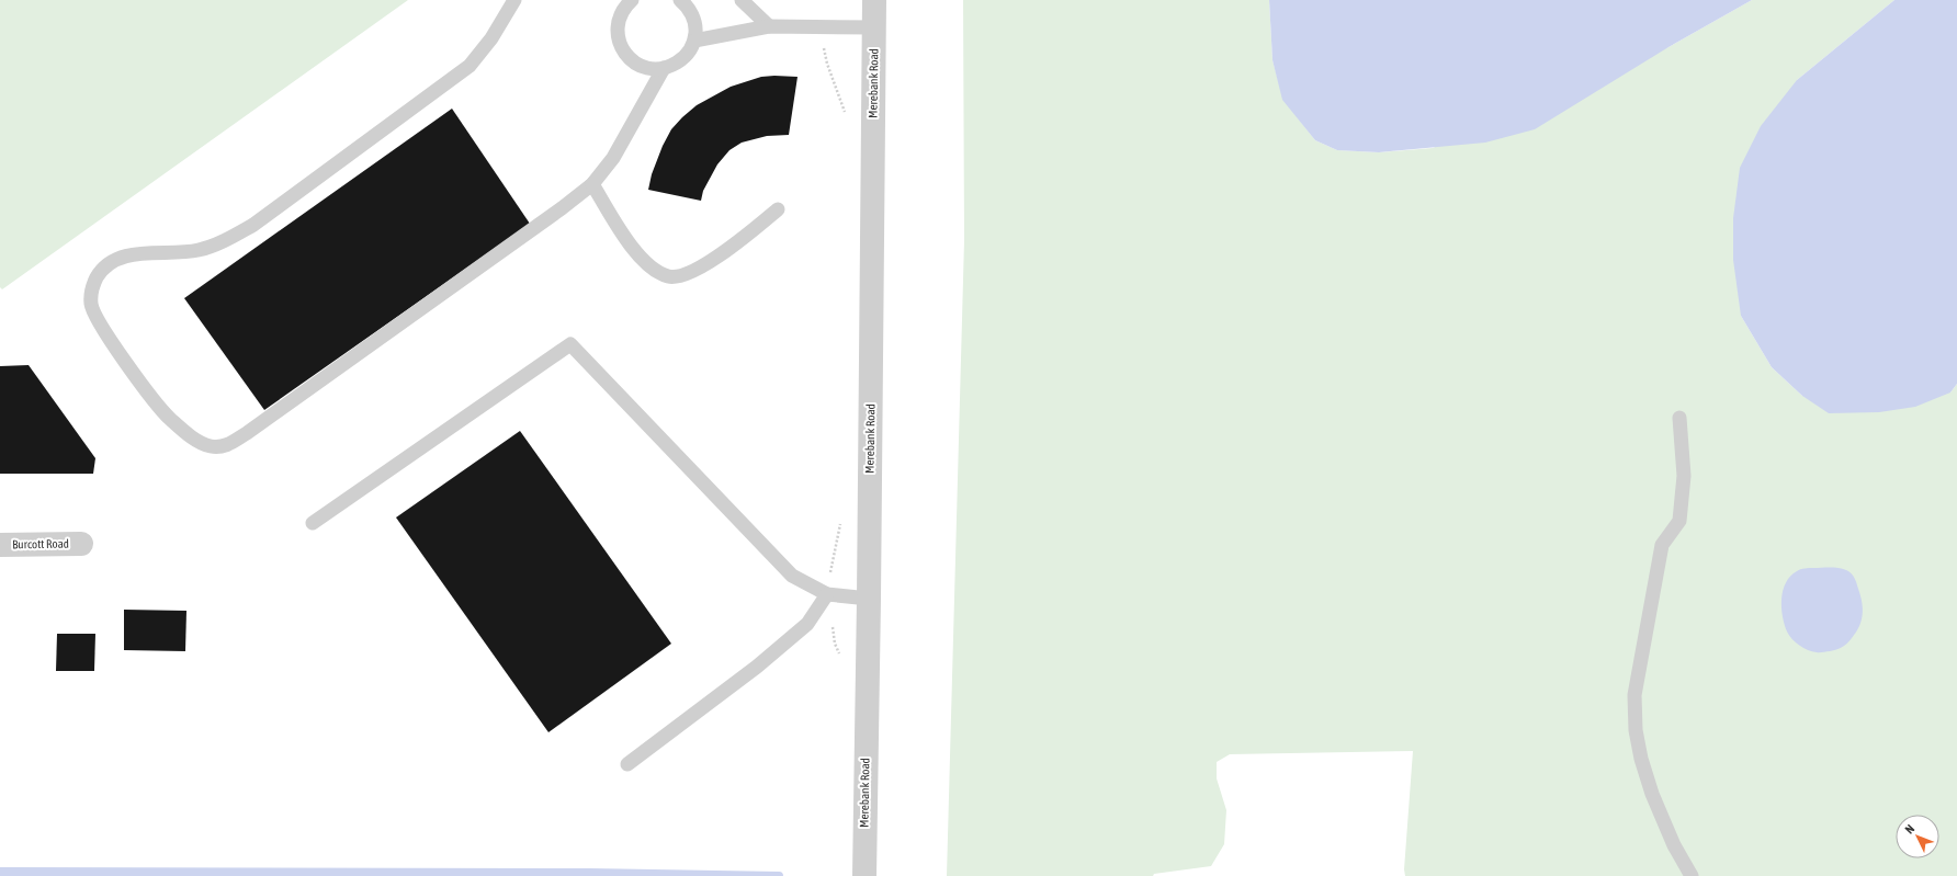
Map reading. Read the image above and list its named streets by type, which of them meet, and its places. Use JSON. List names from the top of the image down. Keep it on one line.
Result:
{"streets":{"street":["Merebank Road","Burcott Road"]},"north":"top left"}
